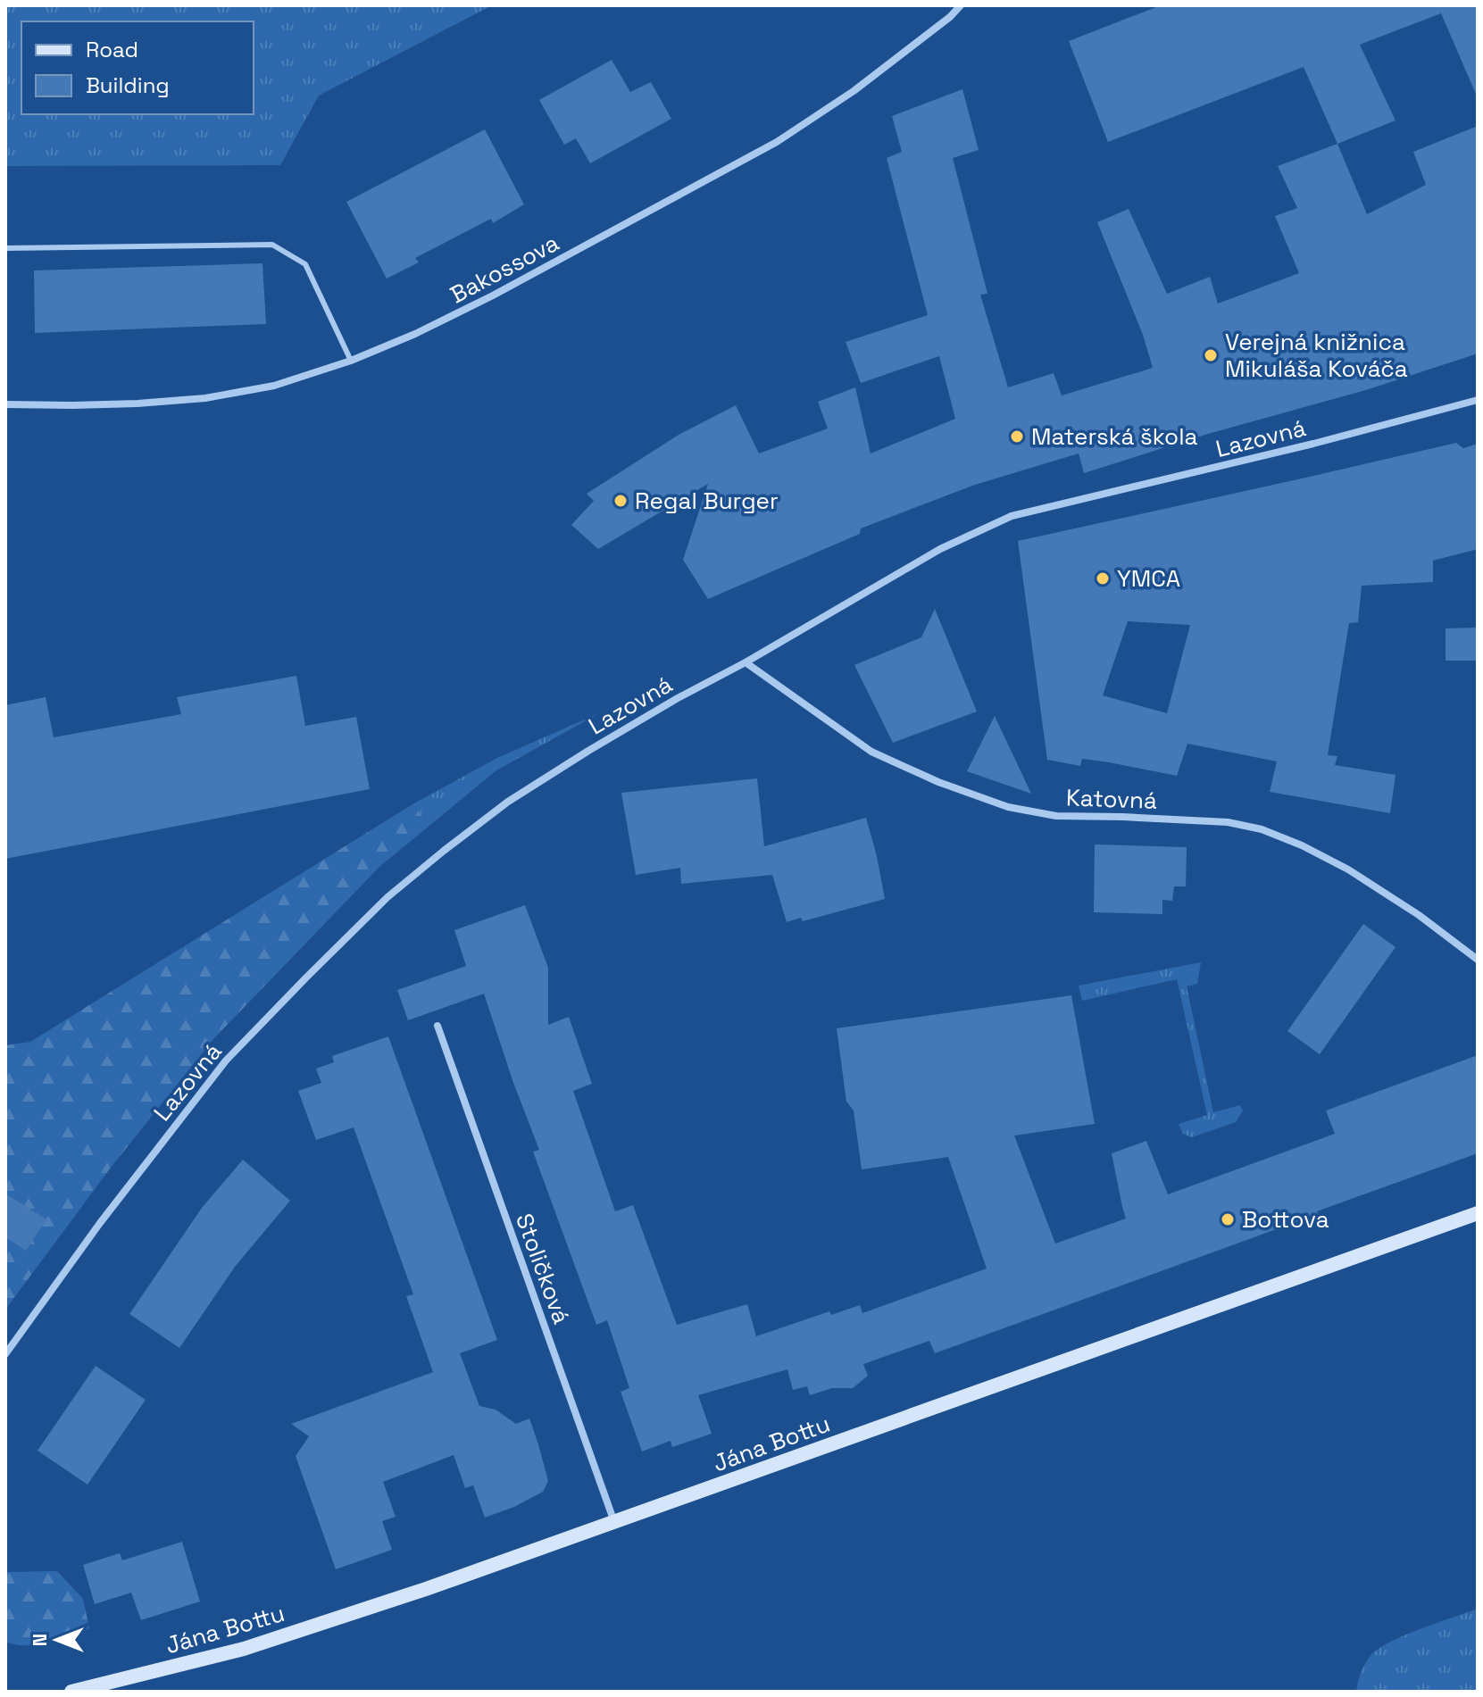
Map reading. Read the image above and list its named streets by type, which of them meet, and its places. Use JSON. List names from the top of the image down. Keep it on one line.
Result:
{"streets":{"street":["Bakossova","Lazovná","Katovná","Stoličková","Jána Bottu"]},"crossings":[["Lazovná","Katovná"],["Stoličková","Jána Bottu"]],"places":["Verejná knižnica Mikuláša Kováča","Materská škola","Regal Burger","YMCA","Bottova"],"legend":["Road","Building"],"north":"left"}
